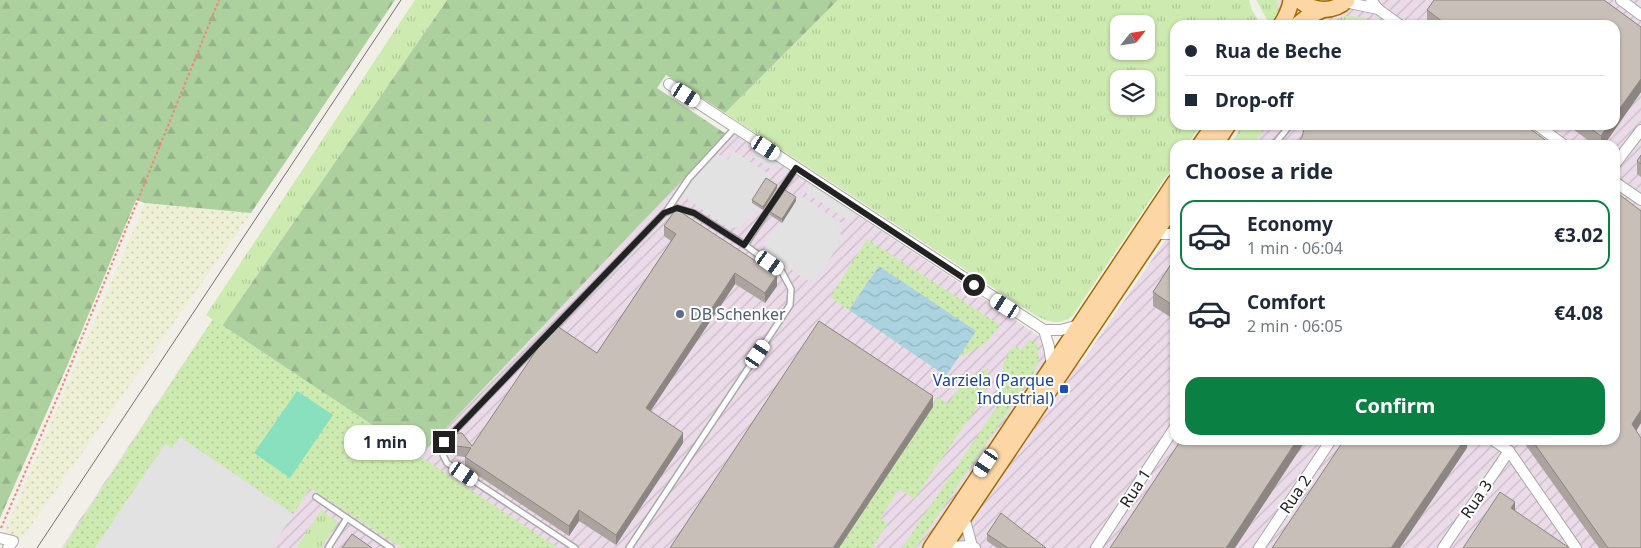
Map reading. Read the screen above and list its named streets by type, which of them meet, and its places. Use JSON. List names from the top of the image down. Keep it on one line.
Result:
{"streets":{"street":["Rua 1","Rua 2","Rua 3"]},"places":{"other":["DB Schenker"],"transit":["Varziela (Parque Industrial)"]},"north":"top right","page":{"banner":["Rua de Beche","Drop-off"],"heading":"Choose a ride","list":[{"name":"Economy","note":"1 min · 06:04","value":"€3.02"},{"name":"Comfort","note":"2 min · 06:05","value":"€4.08"}],"buttons":"Confirm","bubble":"1 min"}}
